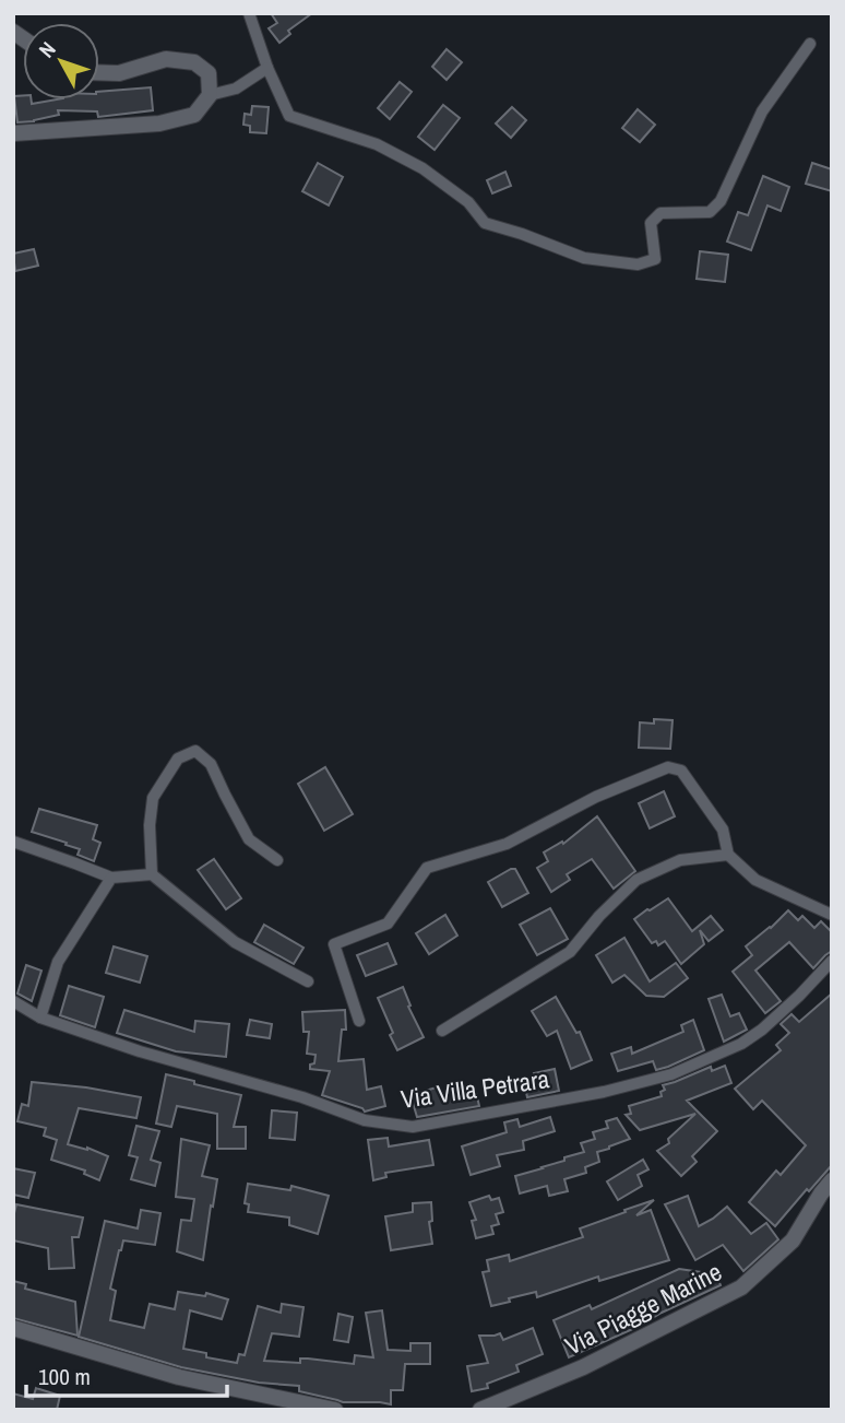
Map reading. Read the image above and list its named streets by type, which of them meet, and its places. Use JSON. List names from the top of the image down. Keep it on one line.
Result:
{"streets":{"street":["Via Villa Petrara","Via Piagge Marine"]},"scale_bar":"100 m","north":"top left"}
